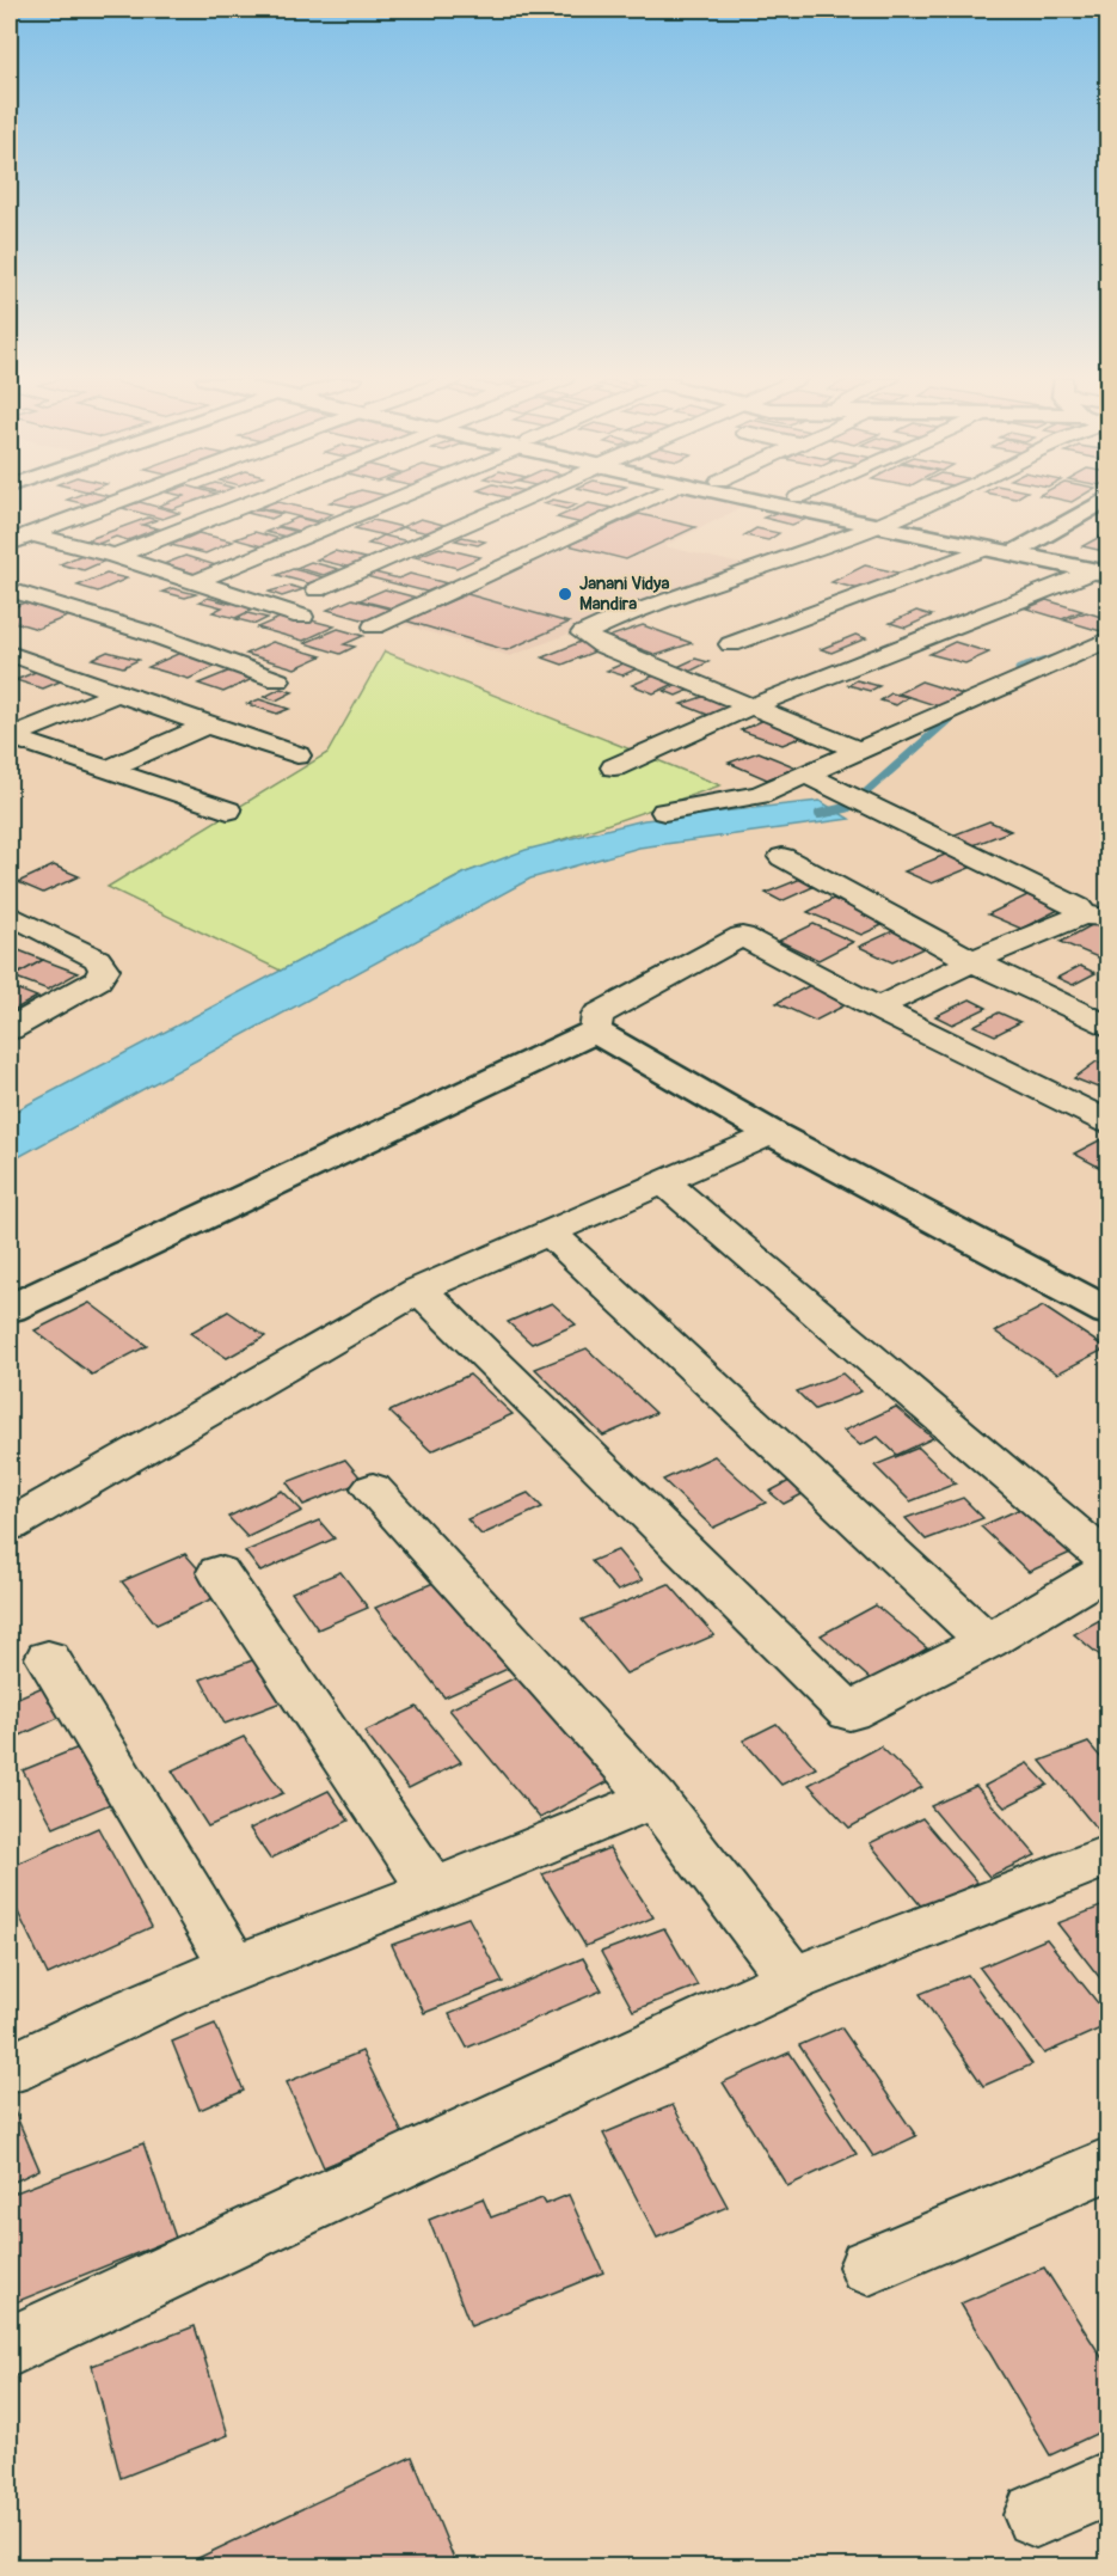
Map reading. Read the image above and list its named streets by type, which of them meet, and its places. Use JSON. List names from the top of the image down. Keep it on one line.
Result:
{"places":["Janani Vidya Mandira"]}
